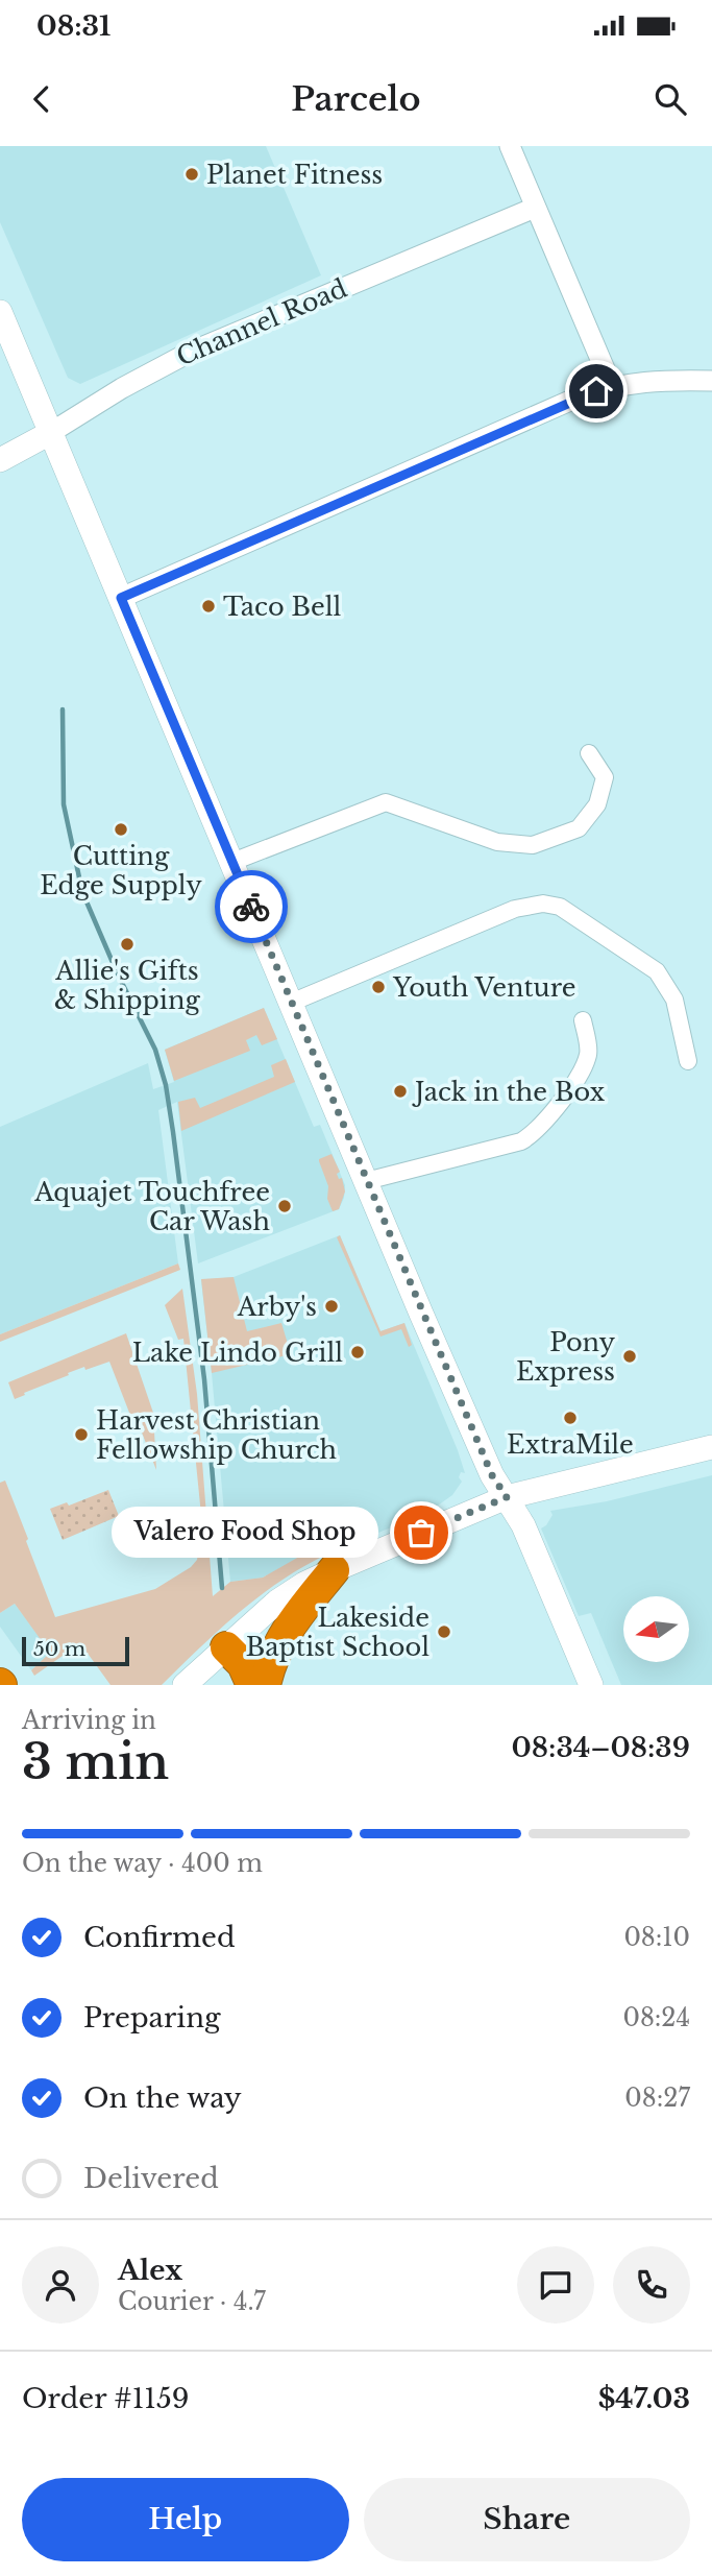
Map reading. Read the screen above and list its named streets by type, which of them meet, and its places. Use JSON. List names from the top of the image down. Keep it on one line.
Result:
{"streets":{"main road":["Channel Road"]},"places":["Planet Fitness","Taco Bell","Cutting Edge Supply","Allie's Gifts & Shipping","Youth Venture","Jack in the Box","Aquajet Touchfree Car Wash","Arby's","Lake Lindo Grill","Pony Express","ExtraMile","Harvest Christian Fellowship Church","Valero Food Shop","Lakeside Baptist School"],"scale_bar":"50 m","north":"left","page":{"status":"08:31","header":"Parcelo","bubble":"Valero Food Shop","scale":"50 m","heading":["3 min","Arriving in","08:34–08:39"],"panel":["Alex","Courier · 4.7","Order #1159","$47.03"],"bar":"On the way · 400 m","list":[["Confirmed","08:10"],["Preparing","08:24"],["On the way","08:27"],"Delivered"],"buttons":["Help","Share"]}}
